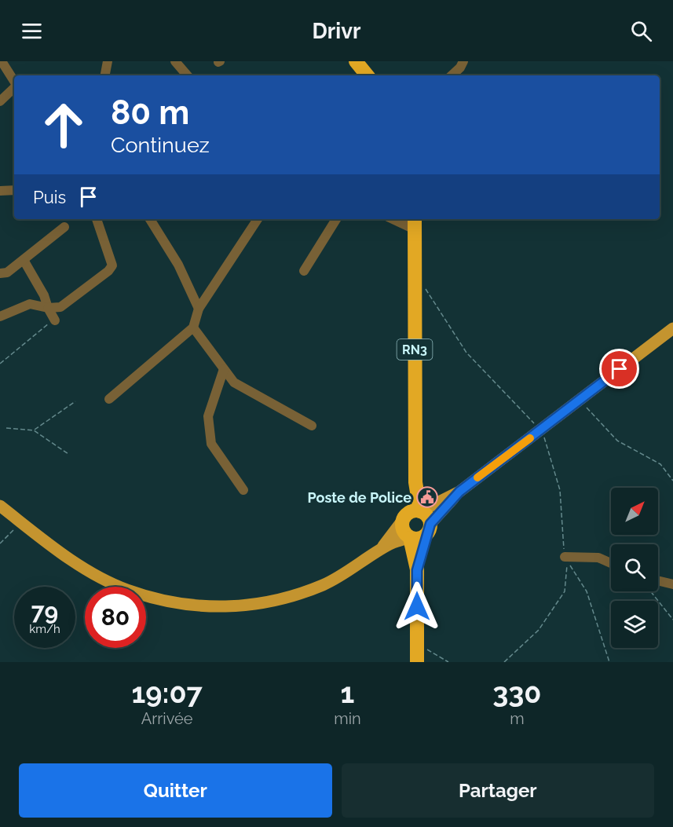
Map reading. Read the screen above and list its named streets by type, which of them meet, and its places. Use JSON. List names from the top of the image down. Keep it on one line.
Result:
{"streets":{"highway":["RN3"]},"places":{"public building":["Poste de Police"]},"north":"top right","page":{"header":"Drivr","turn":["80 m","Continuez"],"then":"Puis","speed":"79 km/h","limit":"80","eta":["19:07","Arrivée","1","min","330","m"],"buttons":["Quitter","Partager"]}}
